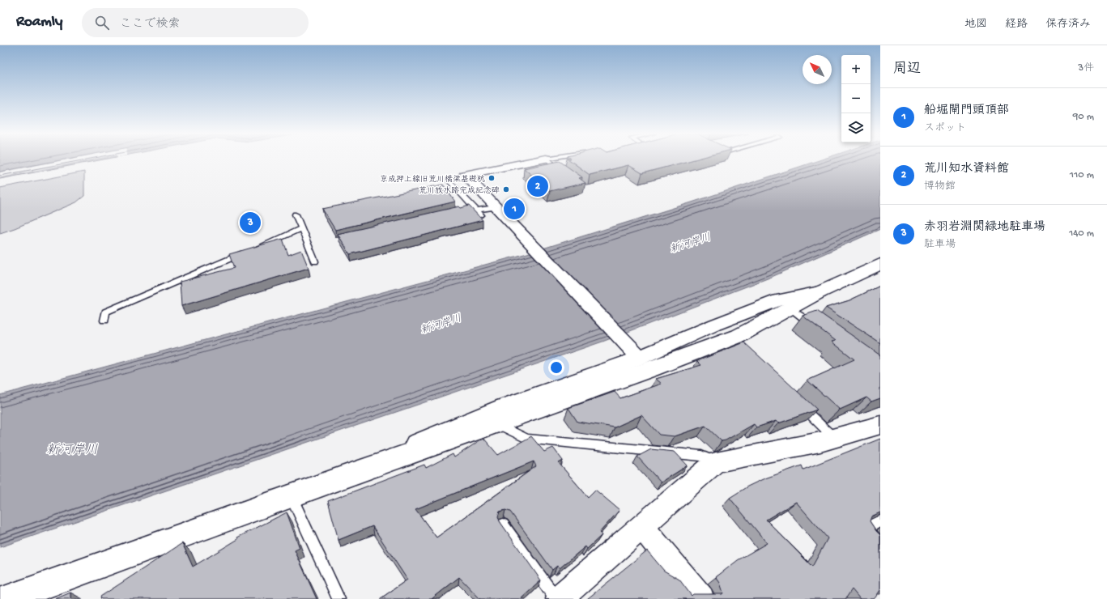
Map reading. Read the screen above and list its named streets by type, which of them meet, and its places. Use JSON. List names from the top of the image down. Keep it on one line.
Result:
{"water":["新河岸川"],"places":["京成押上線旧荒川橋梁基礎杭","荒川放水路完成記念碑"],"north":"top left","page":{"header":"Roamly","search":"ここで検索","nav":["地図","経路","保存済み"],"heading":["周辺","3件"],"map_buttons":["+","−"],"list":[{"mark":"1","name":"船堀閘門頭頂部","note":"スポット","value":"90 m"},{"mark":"2","name":"荒川知水資料館","note":"博物館","value":"110 m"},{"mark":"3","name":"赤羽岩淵関緑地駐車場","note":"駐車場","value":"140 m"}],"pins":["2","1","3"]}}
